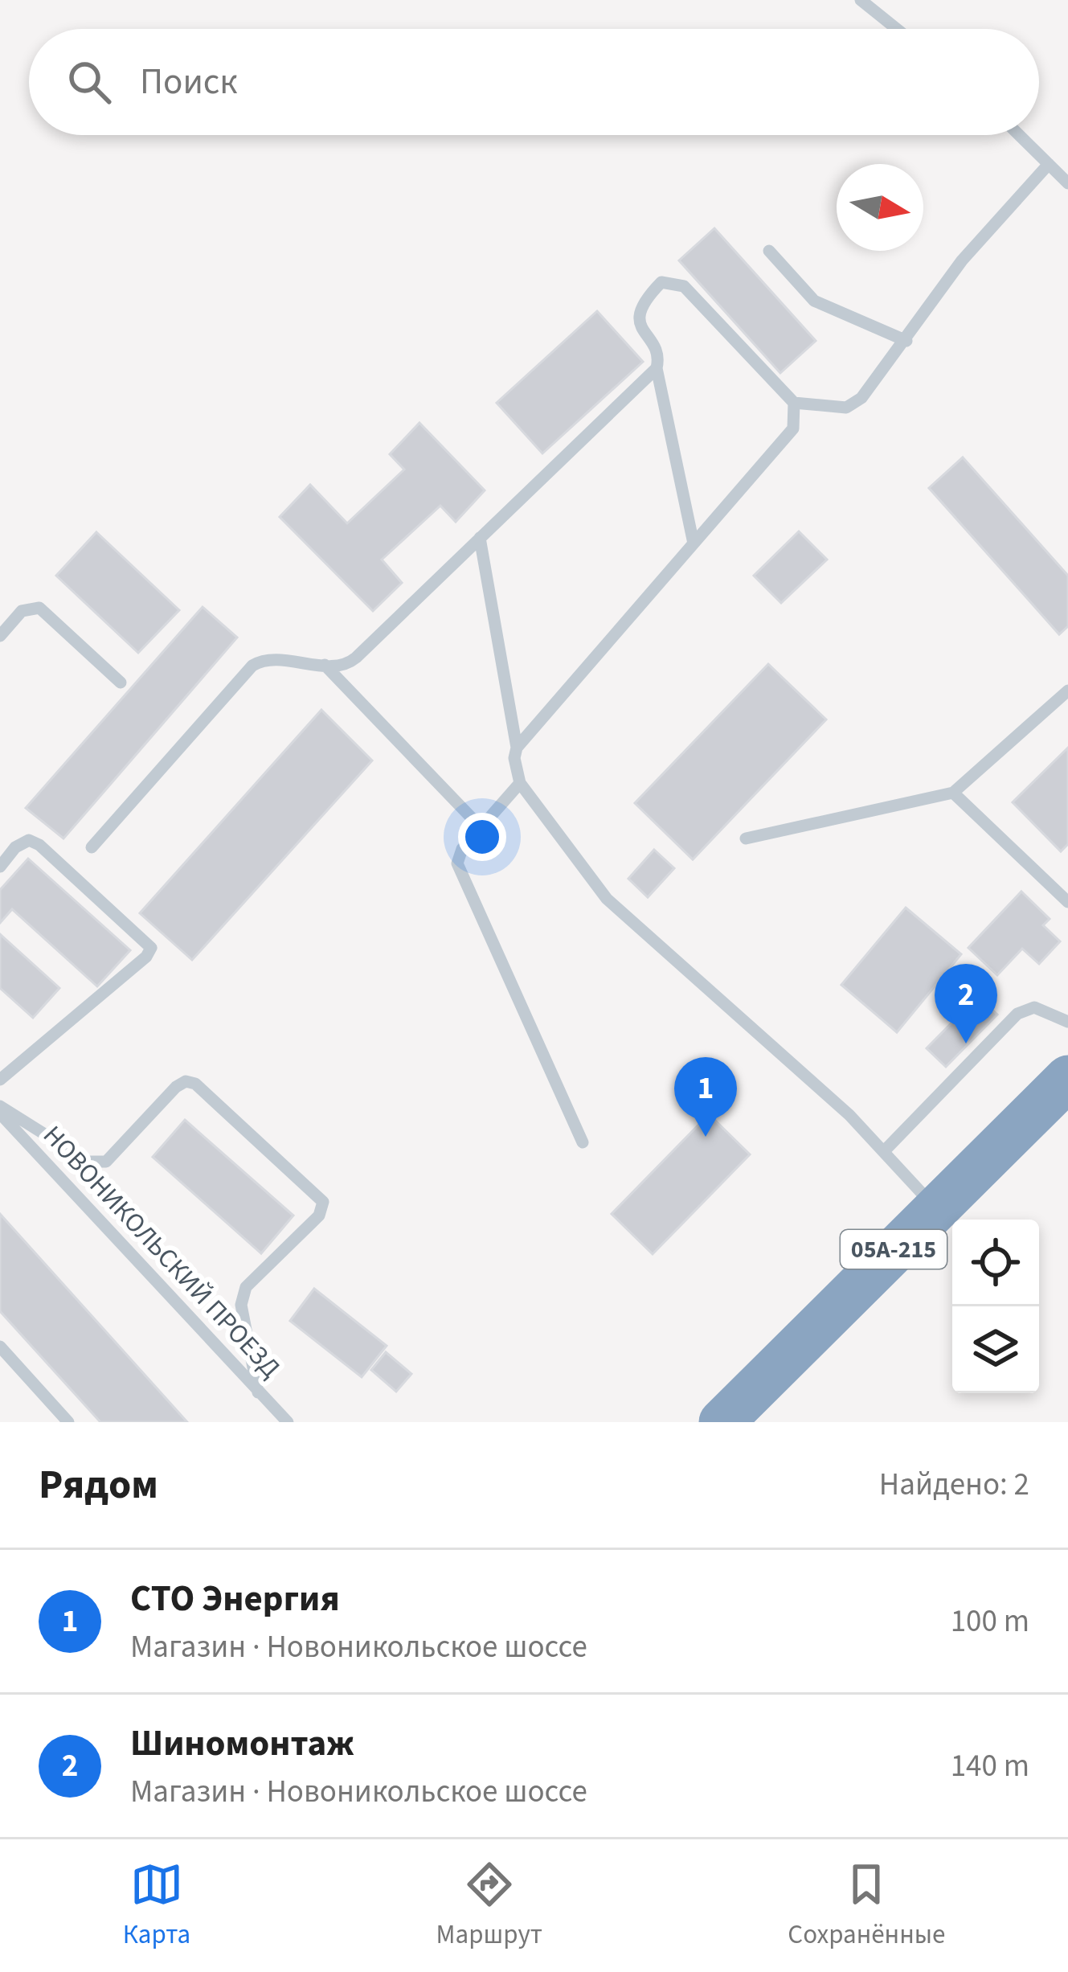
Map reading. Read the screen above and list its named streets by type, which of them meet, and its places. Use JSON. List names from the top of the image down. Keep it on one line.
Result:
{"streets":{"highway":["05А-215"],"lane":["НОВОНИКОЛЬСКИЙ ПРОЕЗД"]},"north":"right","page":{"search":"Поиск","pins":["2","1"],"heading":["Рядом","Найдено: 2"],"list":[{"mark":"1","name":"СТО Энергия","note":"Магазин · Новоникольское шоссе","value":"100 m"},{"mark":"2","name":"Шиномонтаж","note":"Магазин · Новоникольское шоссе","value":"140 m"}],"nav":["Карта","Маршрут","Сохранённые"]}}
